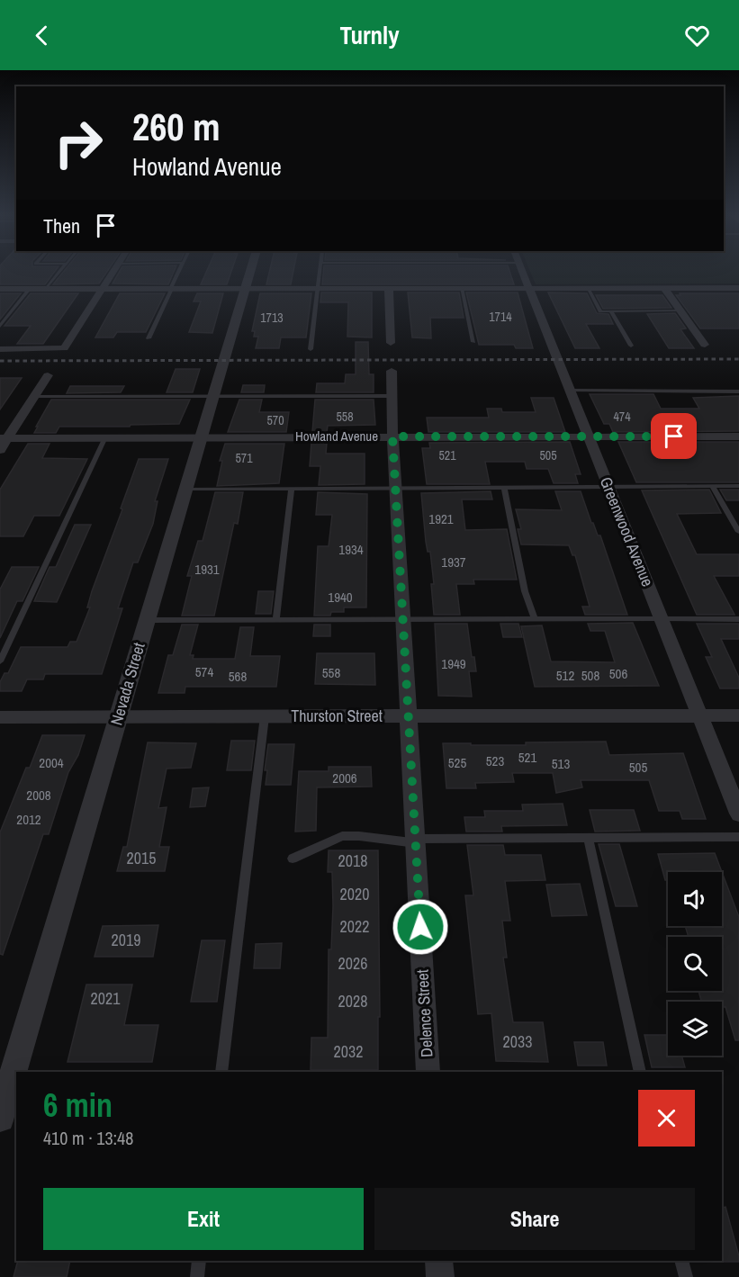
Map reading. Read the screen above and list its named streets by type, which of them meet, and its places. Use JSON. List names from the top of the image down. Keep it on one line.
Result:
{"streets":{"street":["Howland Avenue","Greenwood Avenue","Nevada Street","Thurston Street","Delence Street"]},"crossings":[["Howland Avenue","Greenwood Avenue"],["Howland Avenue","Nevada Street"],["Howland Avenue","Delence Street"],["Greenwood Avenue","Thurston Street"],["Nevada Street","Thurston Street"],["Thurston Street","Delence Street"]],"house_numbers":["1714","1713","558","474","570","521","505","571","1921","1934","1937","1931","1940","1949","574","558","506","512","508","568","521","523","2004","525","513","505","2006","2008","2012","2015","2018","2020","2022","2019","2026","2021","2028","2033","2032"],"page":{"header":"Turnly","turn":["260 m","Howland Avenue"],"then":"Then","heading":["6 min","410 m · 13:48"],"buttons":["Exit","Share"]}}
